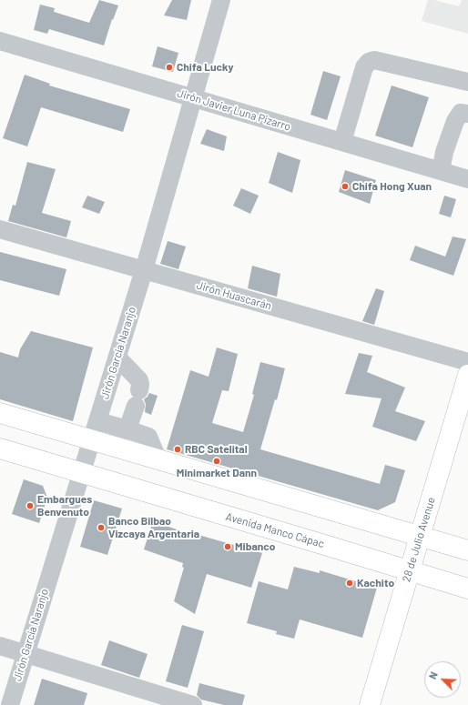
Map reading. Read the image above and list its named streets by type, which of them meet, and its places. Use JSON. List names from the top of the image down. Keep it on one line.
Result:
{"streets":{"main road":["Avenida Manco Cápac","28 de Julio Avenue"],"street":["Jirón Javier Luna Pizarro","Jirón Huascarán","Jirón García Naranjo"]},"crossings":[["Jirón Javier Luna Pizarro","Jirón García Naranjo"],["Jirón Huascarán","Jirón García Naranjo"],["Jirón García Naranjo","Avenida Manco Cápac"],["Avenida Manco Cápac","28 de Julio Avenue"]],"places":["Chifa Lucky","Chifa Hong Xuan","RBC Satelital","Minimarket Dann","Embargues Benvenuto","Banco Bilbao Vizcaya Argentaria","Mibanco","Kachito"],"north":"top left"}
